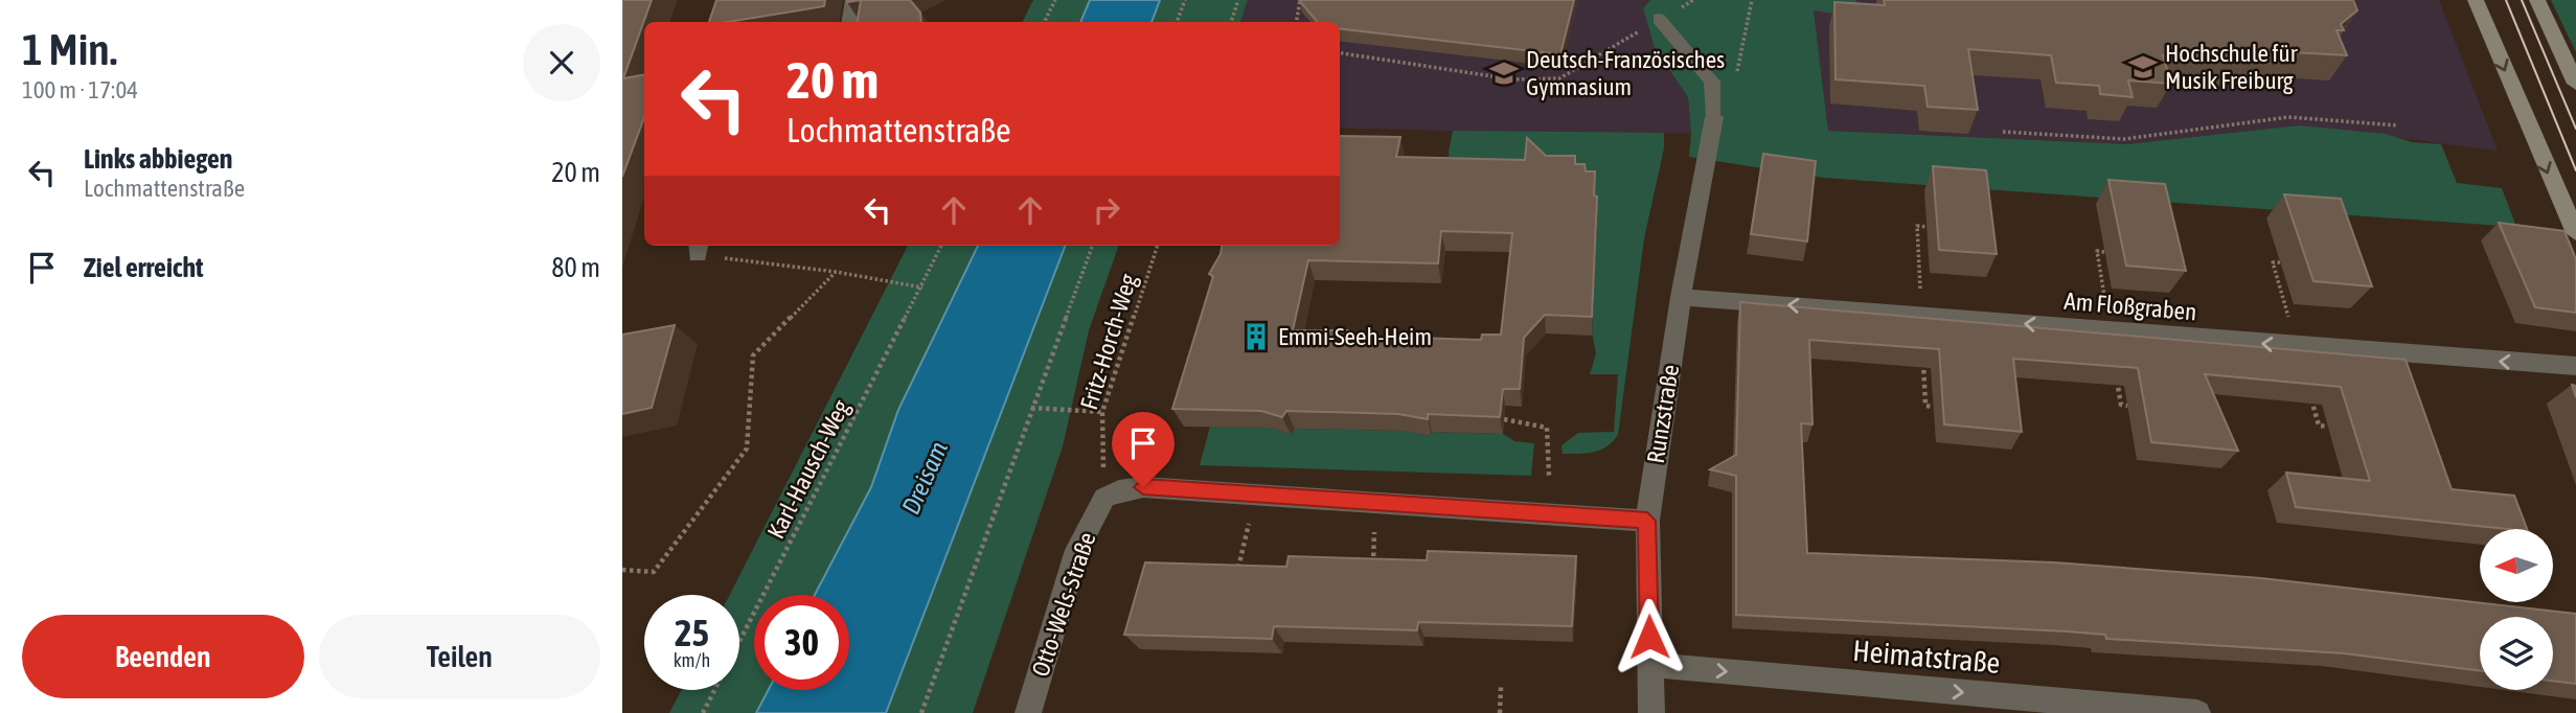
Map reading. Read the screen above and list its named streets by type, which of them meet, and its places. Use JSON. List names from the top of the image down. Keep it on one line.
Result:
{"streets":{"street":["Am Floßgraben","Runzstraße","Otto-Wels-Straße","Heimatstraße"],"path":["Fritz-Horch-Weg","Karl-Hausch-Weg"]},"crossings":[["Am Floßgraben","Runzstraße"],["Fritz-Horch-Weg","Otto-Wels-Straße"],["Runzstraße","Heimatstraße"]],"one_way":["Am Floßgraben","Heimatstraße"],"water":["Dreisam"],"places":{"school or university":["Hochschule für Musik Freiburg","Deutsch-Französisches Gymnasium"],"building":["Emmi-Seeh-Heim"]},"north":"left","page":{"heading":["1 Min.","100 m · 17:04"],"turn":["20 m","Lochmattenstraße"],"list":[{"name":"Links abbiegen","note":"Lochmattenstraße","value":"20 m"},{"name":"Ziel erreicht","value":"80 m"}],"speed":"25 km/h","limit":"30","buttons":["Beenden","Teilen"]}}
